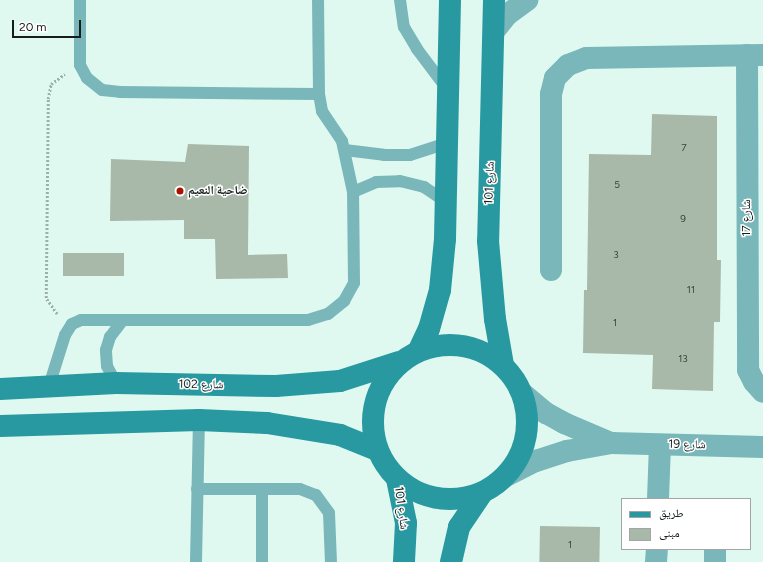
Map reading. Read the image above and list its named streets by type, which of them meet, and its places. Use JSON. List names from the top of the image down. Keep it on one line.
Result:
{"streets":{"street":["شارع 101","شارع 17","شارع 102","شارع 19"]},"places":["ضاحية النعيم"],"house_numbers":["7","5","9","3","11","1","13","1"],"legend":["طريق","مبنى"],"scale_bar":"20 m"}
